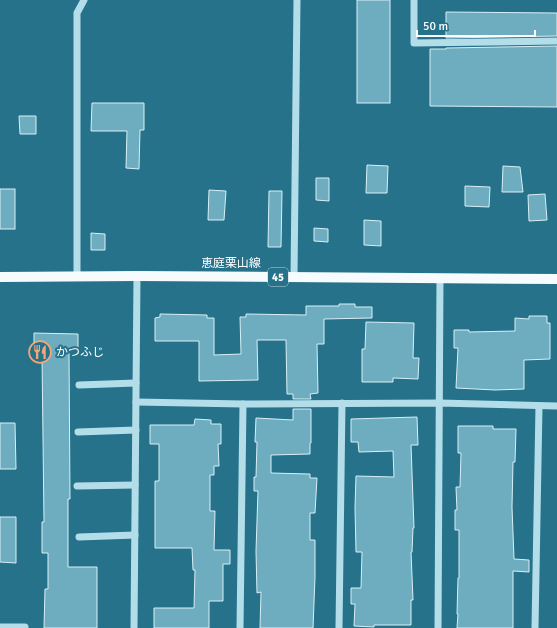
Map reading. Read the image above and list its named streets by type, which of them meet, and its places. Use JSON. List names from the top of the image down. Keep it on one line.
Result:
{"streets":{"main road":["恵庭栗山線","45"]},"places":{"restaurant":["かつふじ"]},"scale_bar":"50 m"}
